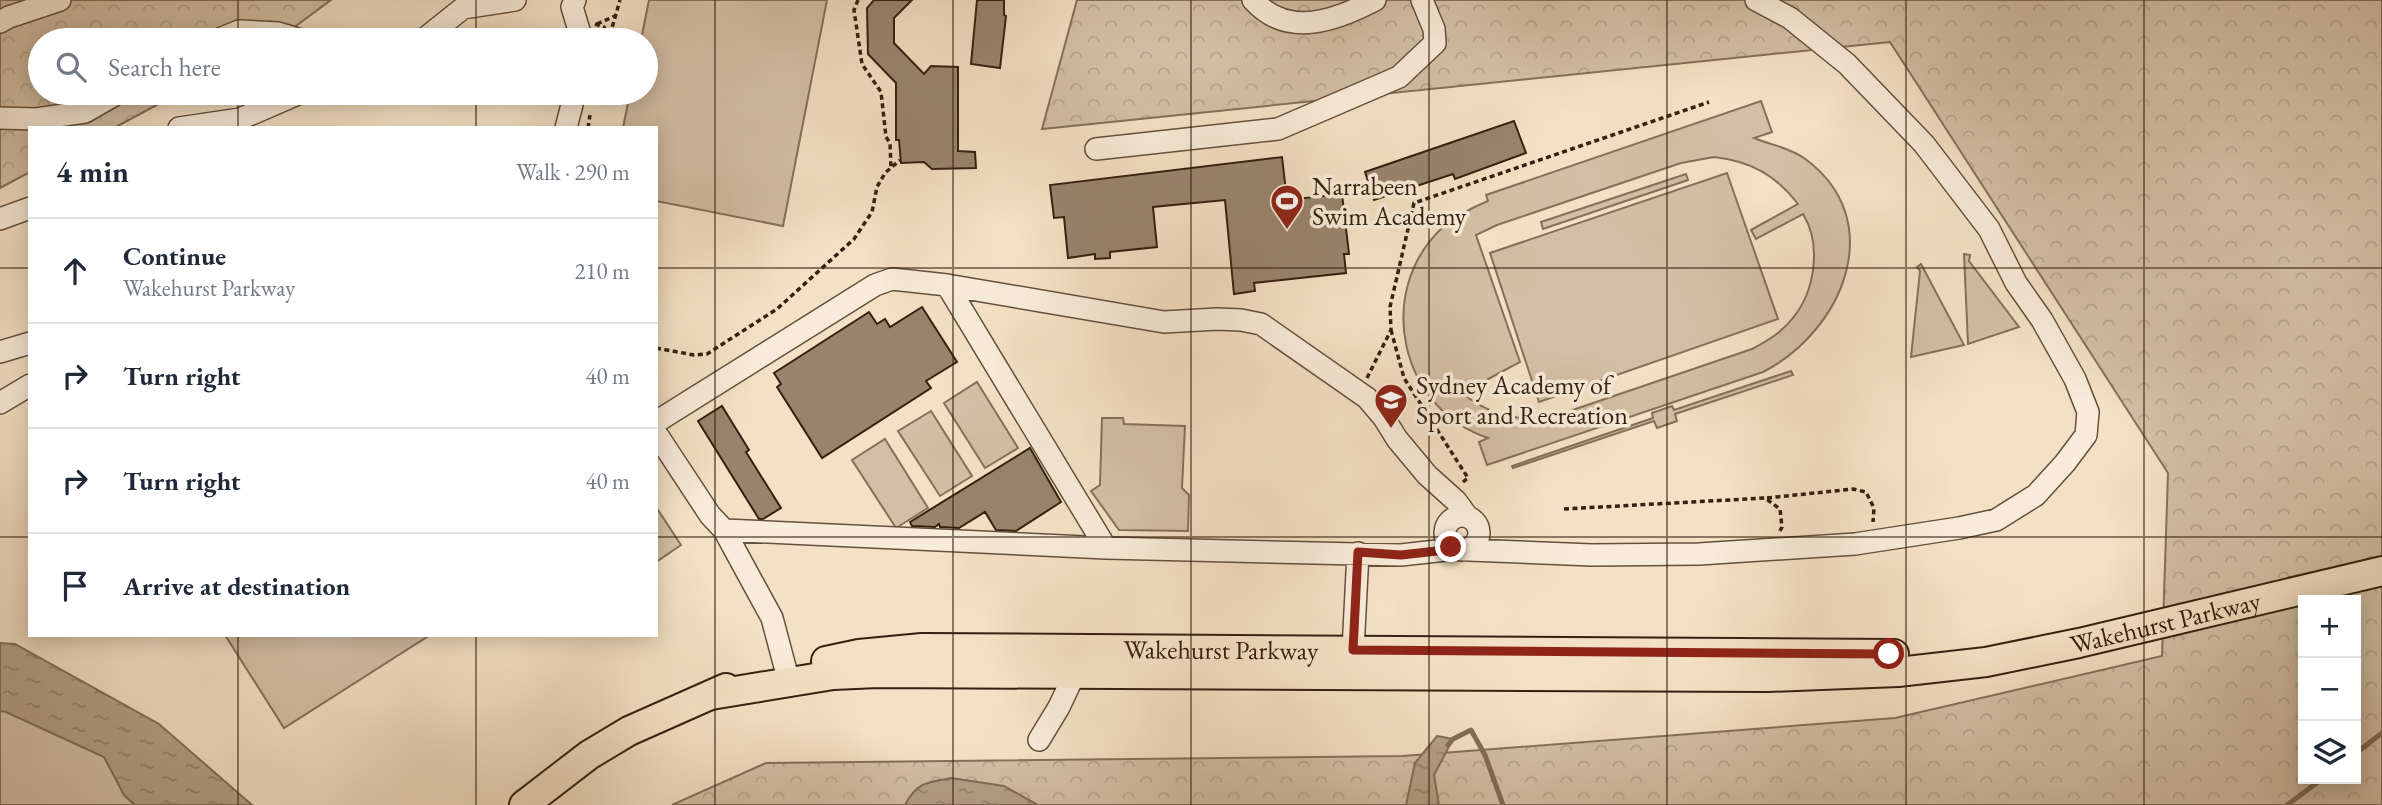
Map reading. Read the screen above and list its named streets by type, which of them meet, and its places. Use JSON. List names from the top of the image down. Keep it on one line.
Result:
{"streets":{"main road":["Wakehurst Parkway"]},"places":{"sports":["Narrabeen Swim Academy"],"school or university":["Sydney Academy of Sport and Recreation"]},"page":{"search":"Search here","heading":["4 min","Walk · 290 m"],"list":[["Continue","Wakehurst Parkway","210 m"],["Turn right","40 m"],["Turn right","40 m"],"Arrive at destination"],"map_buttons":["+","−"]}}
